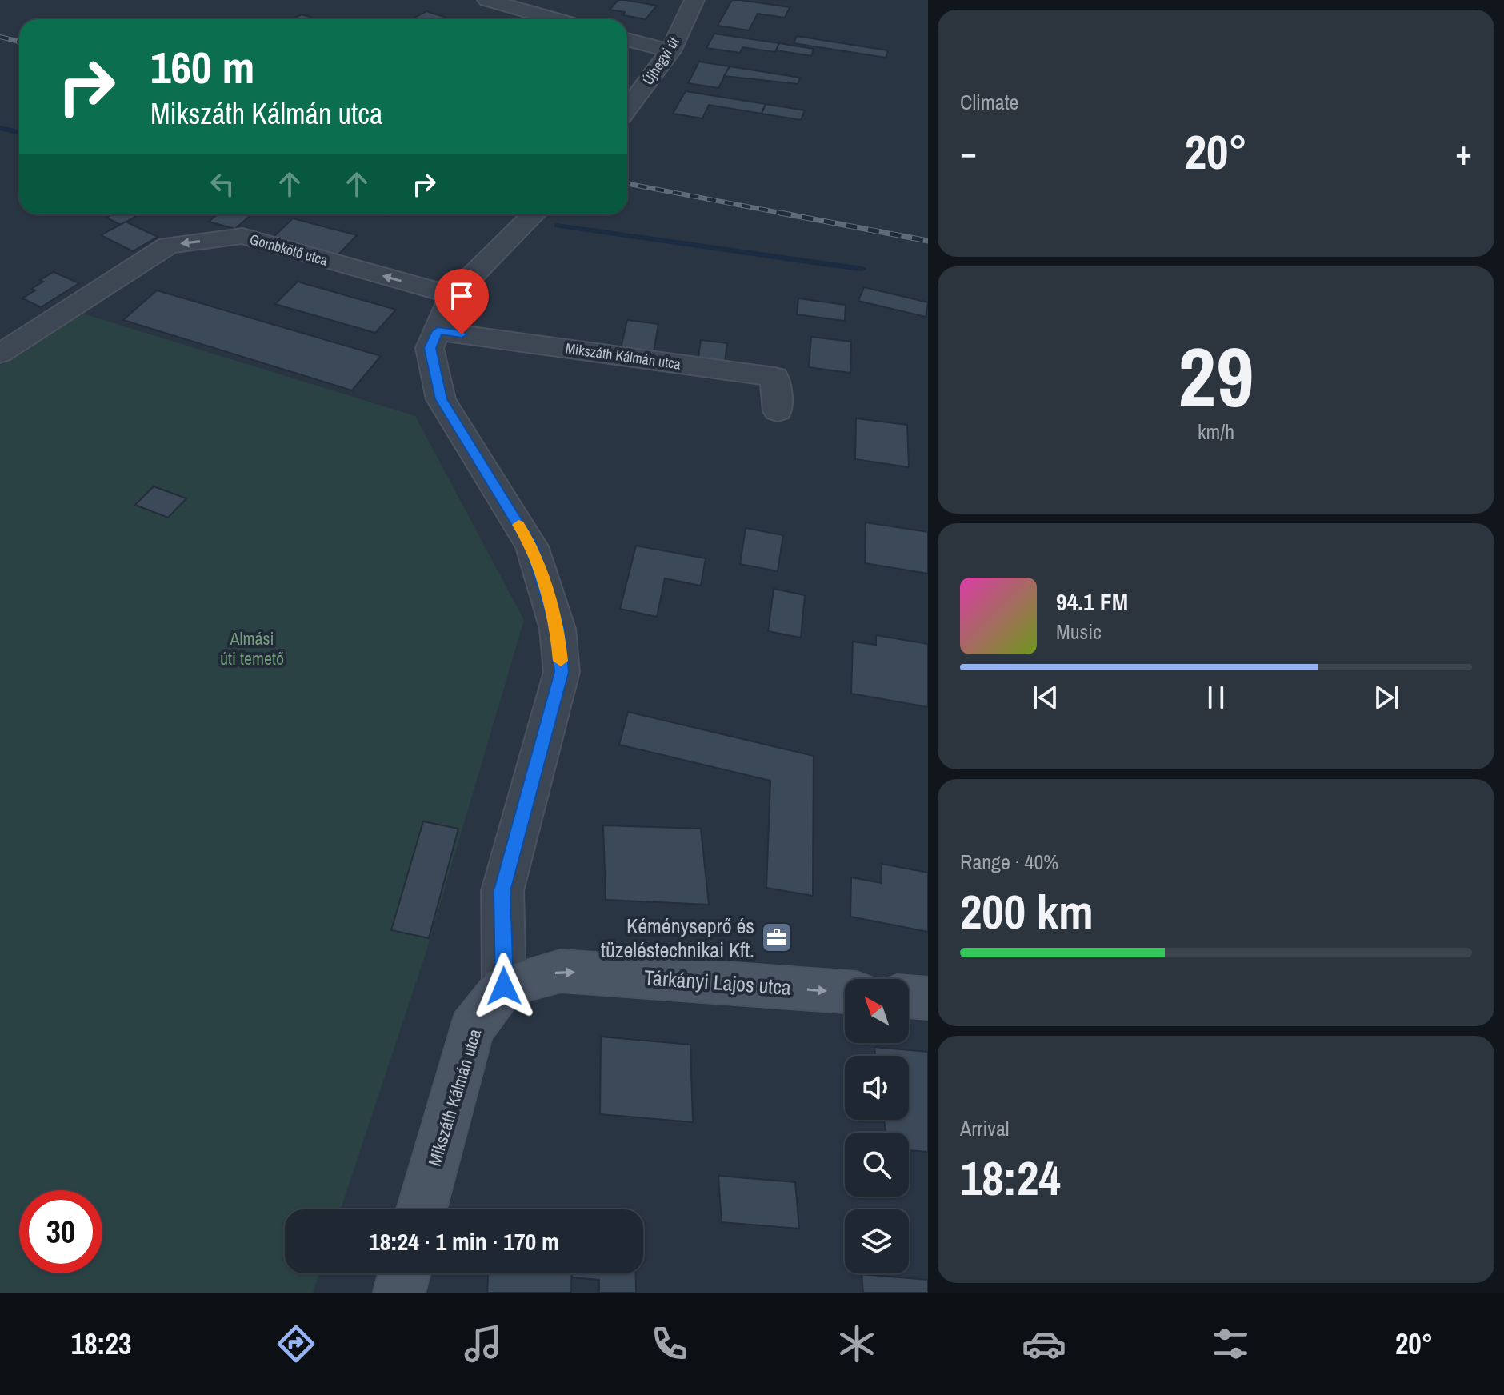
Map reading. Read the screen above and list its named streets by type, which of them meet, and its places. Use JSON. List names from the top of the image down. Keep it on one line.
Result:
{"streets":{"street":["Újhegyi út","Gombkötő utca","Mikszáth Kálmán utca","Tárkányi Lajos utca"]},"crossings":[["Mikszáth Kálmán utca","Tárkányi Lajos utca"]],"one_way":["Gombkötő utca","Tárkányi Lajos utca"],"parks":["Almási úti temető"],"places":{"office":["Kéményseprő és tüzeléstechnikai Kft."]},"north":"top left","page":{"tile":["Climate",["29","km/h"],["Range · 40%","200 km"],["Arrival","18:24"]],"turn":["160 m","Mikszáth Kálmán utca"],"heat":["−","20°","+"],"song":["94.1 FM","Music"],"limit":"30","trip":"18:24 · 1 min · 170 m","tabs":["18:23","20°"]}}
